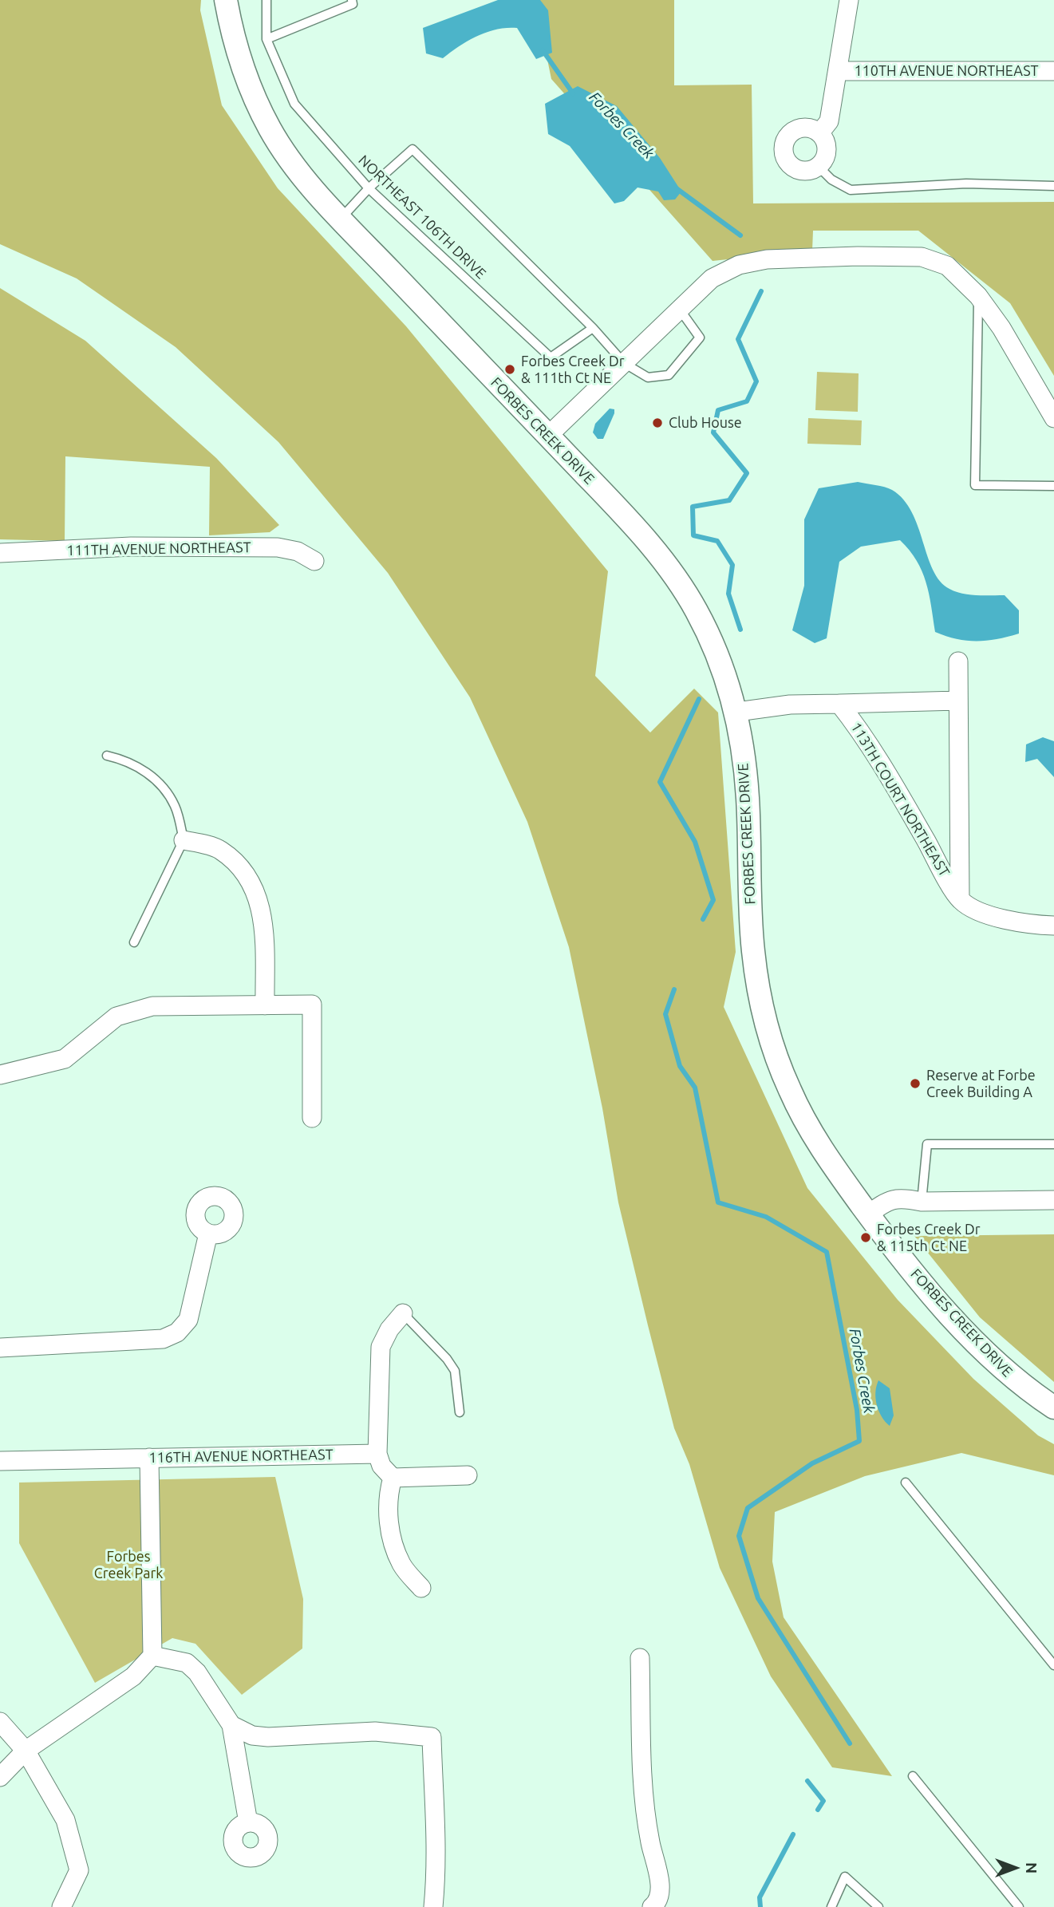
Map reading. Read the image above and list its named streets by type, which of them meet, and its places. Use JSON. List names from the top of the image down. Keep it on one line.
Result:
{"streets":{"street":["110TH AVENUE NORTHEAST","FORBES CREEK DRIVE","111TH AVENUE NORTHEAST","113TH COURT NORTHEAST","116TH AVENUE NORTHEAST"],"lane":["NORTHEAST 106TH DRIVE"]},"water":["Forbes Creek"],"parks":["Forbes Creek Park"],"places":["Forbes Creek Dr & 111th Ct NE","Club House","Reserve at Forbe Creek Building A","Forbes Creek Dr & 115th Ct NE"],"north":"right"}
